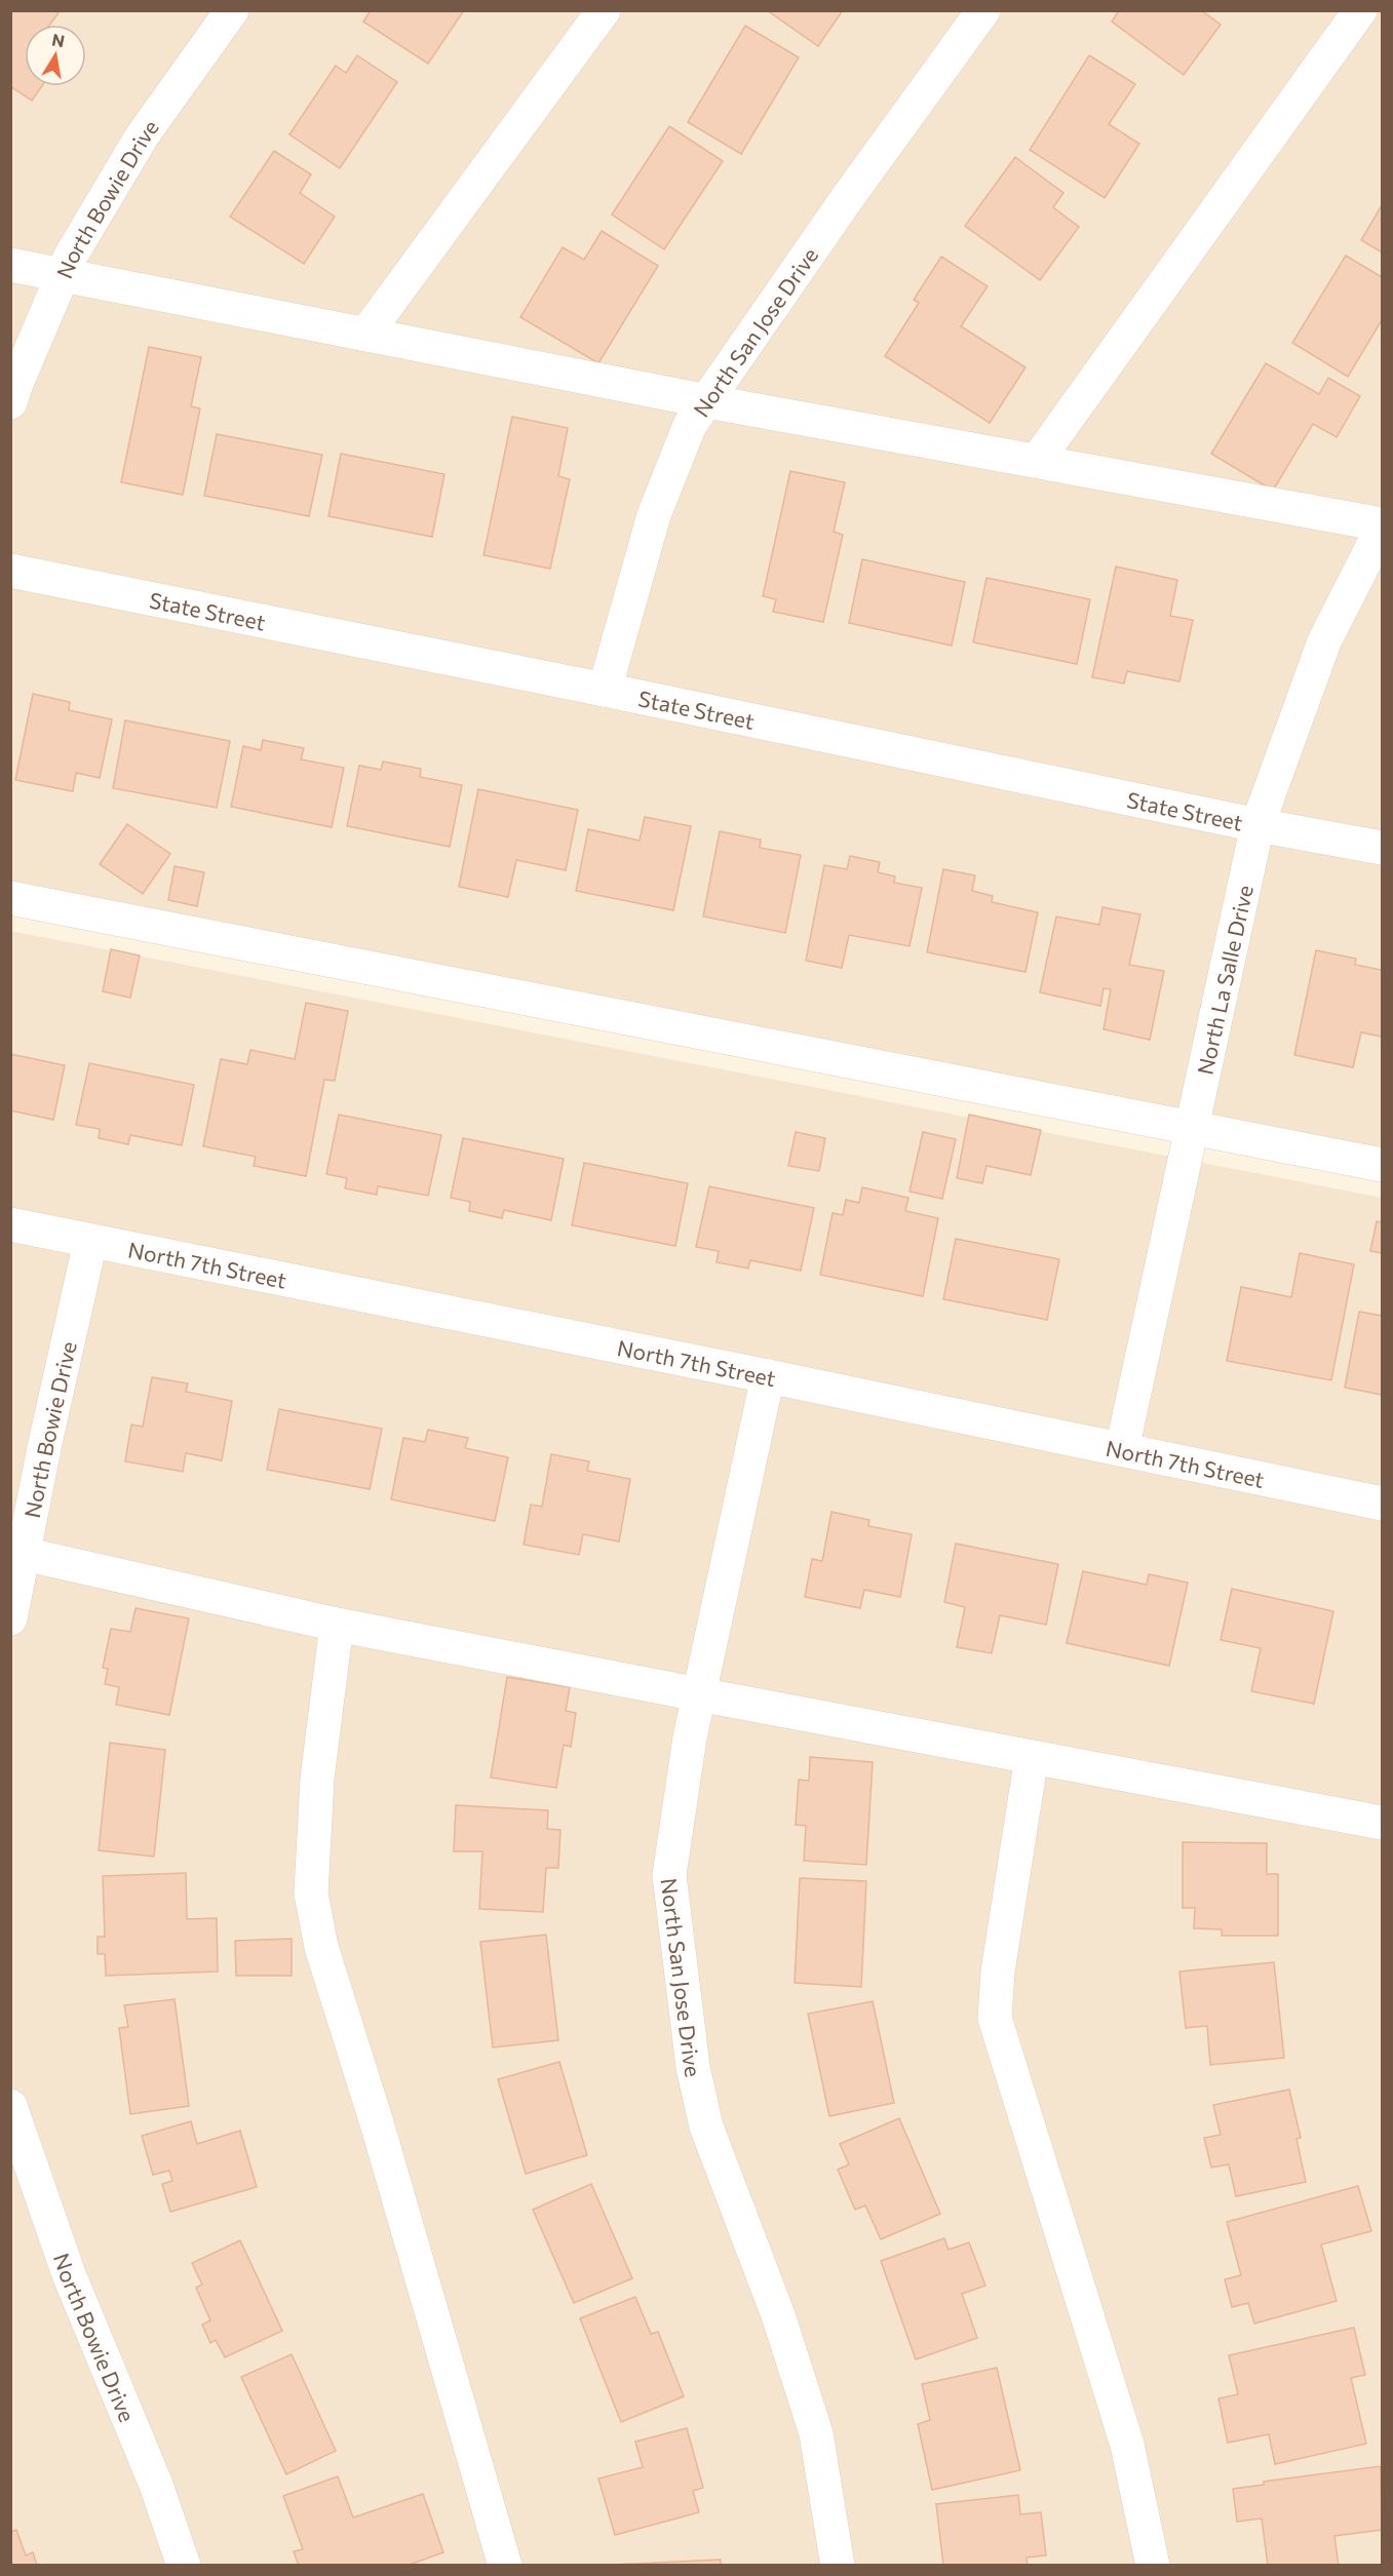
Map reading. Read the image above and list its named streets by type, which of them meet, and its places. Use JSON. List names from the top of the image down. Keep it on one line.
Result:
{"streets":{"street":["North Bowie Drive","North San Jose Drive","State Street","North La Salle Drive","North 7th Street"]},"crossings":[["North Bowie Drive","North 7th Street"],["North San Jose Drive","State Street"],["North San Jose Drive","North 7th Street"],["State Street","North La Salle Drive"],["North La Salle Drive","North 7th Street"]],"north":"top"}
